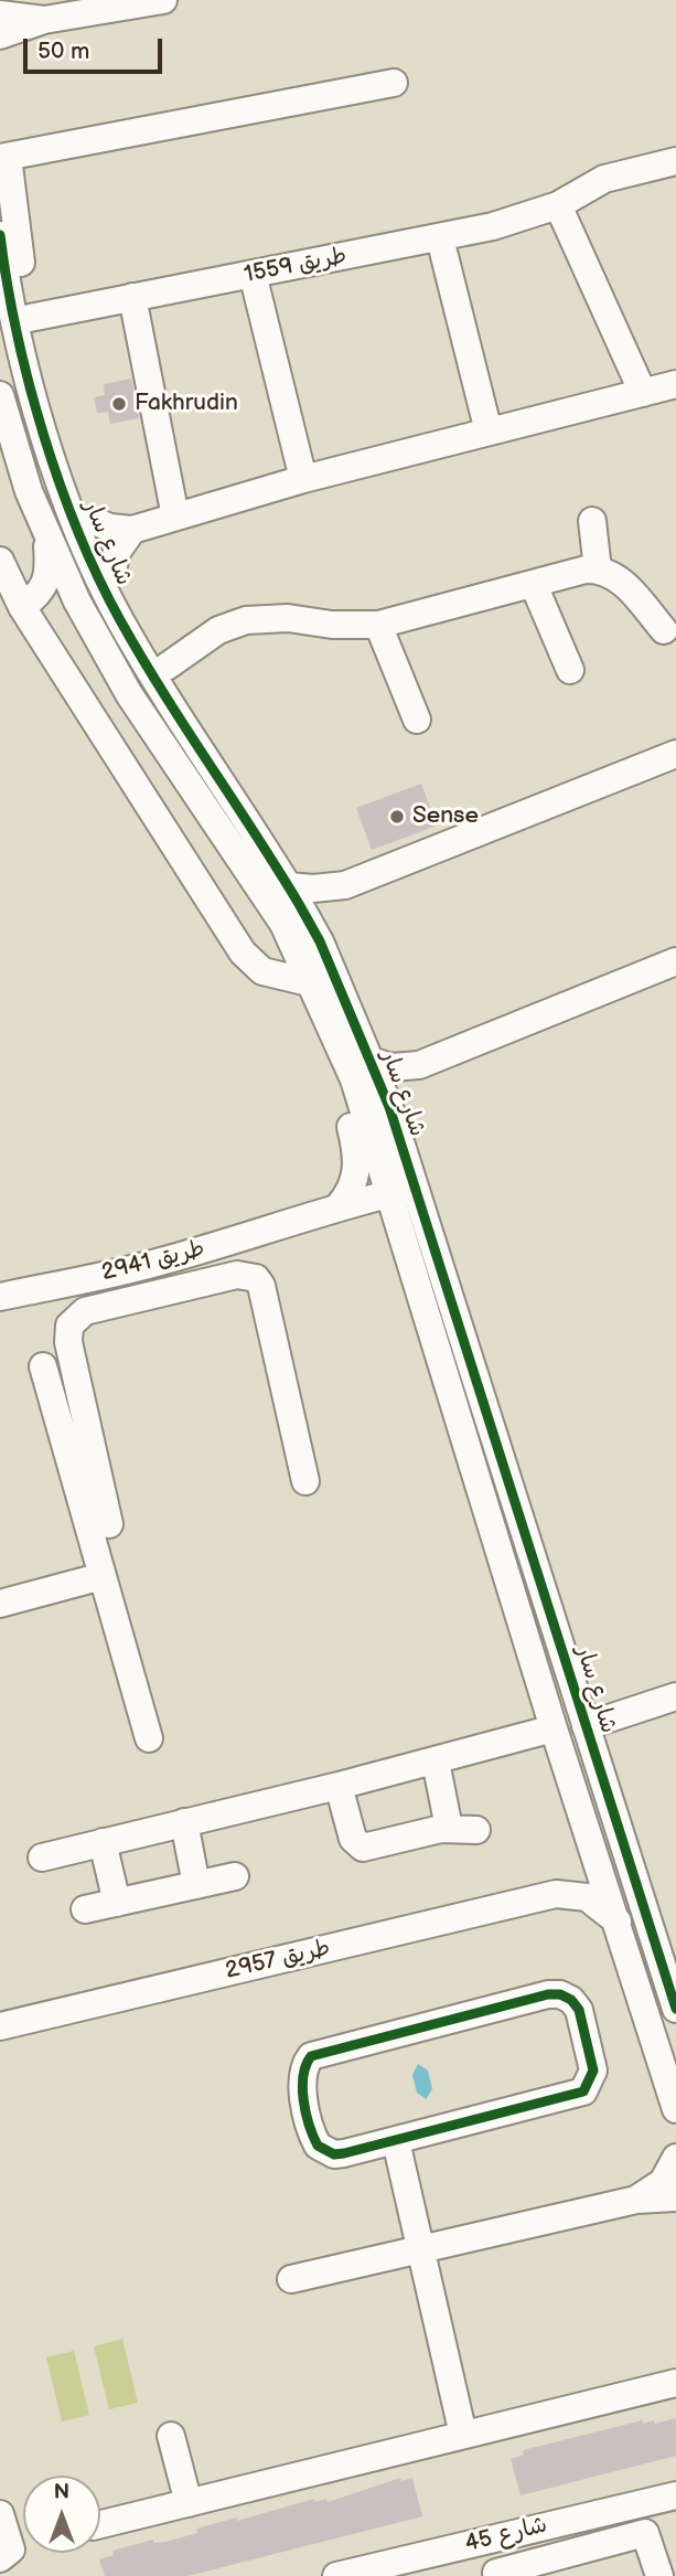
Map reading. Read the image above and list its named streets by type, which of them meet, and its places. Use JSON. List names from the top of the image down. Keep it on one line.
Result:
{"streets":{"street":["طريق 1559","شارع سار","طريق 2941","طريق 2957","شارع 45"]},"crossings":[["شارع سار","طريق 2941"],["شارع سار","طريق 2957"]],"places":["Fakhrudin","Sense"],"scale_bar":"50 m","north":"top"}
